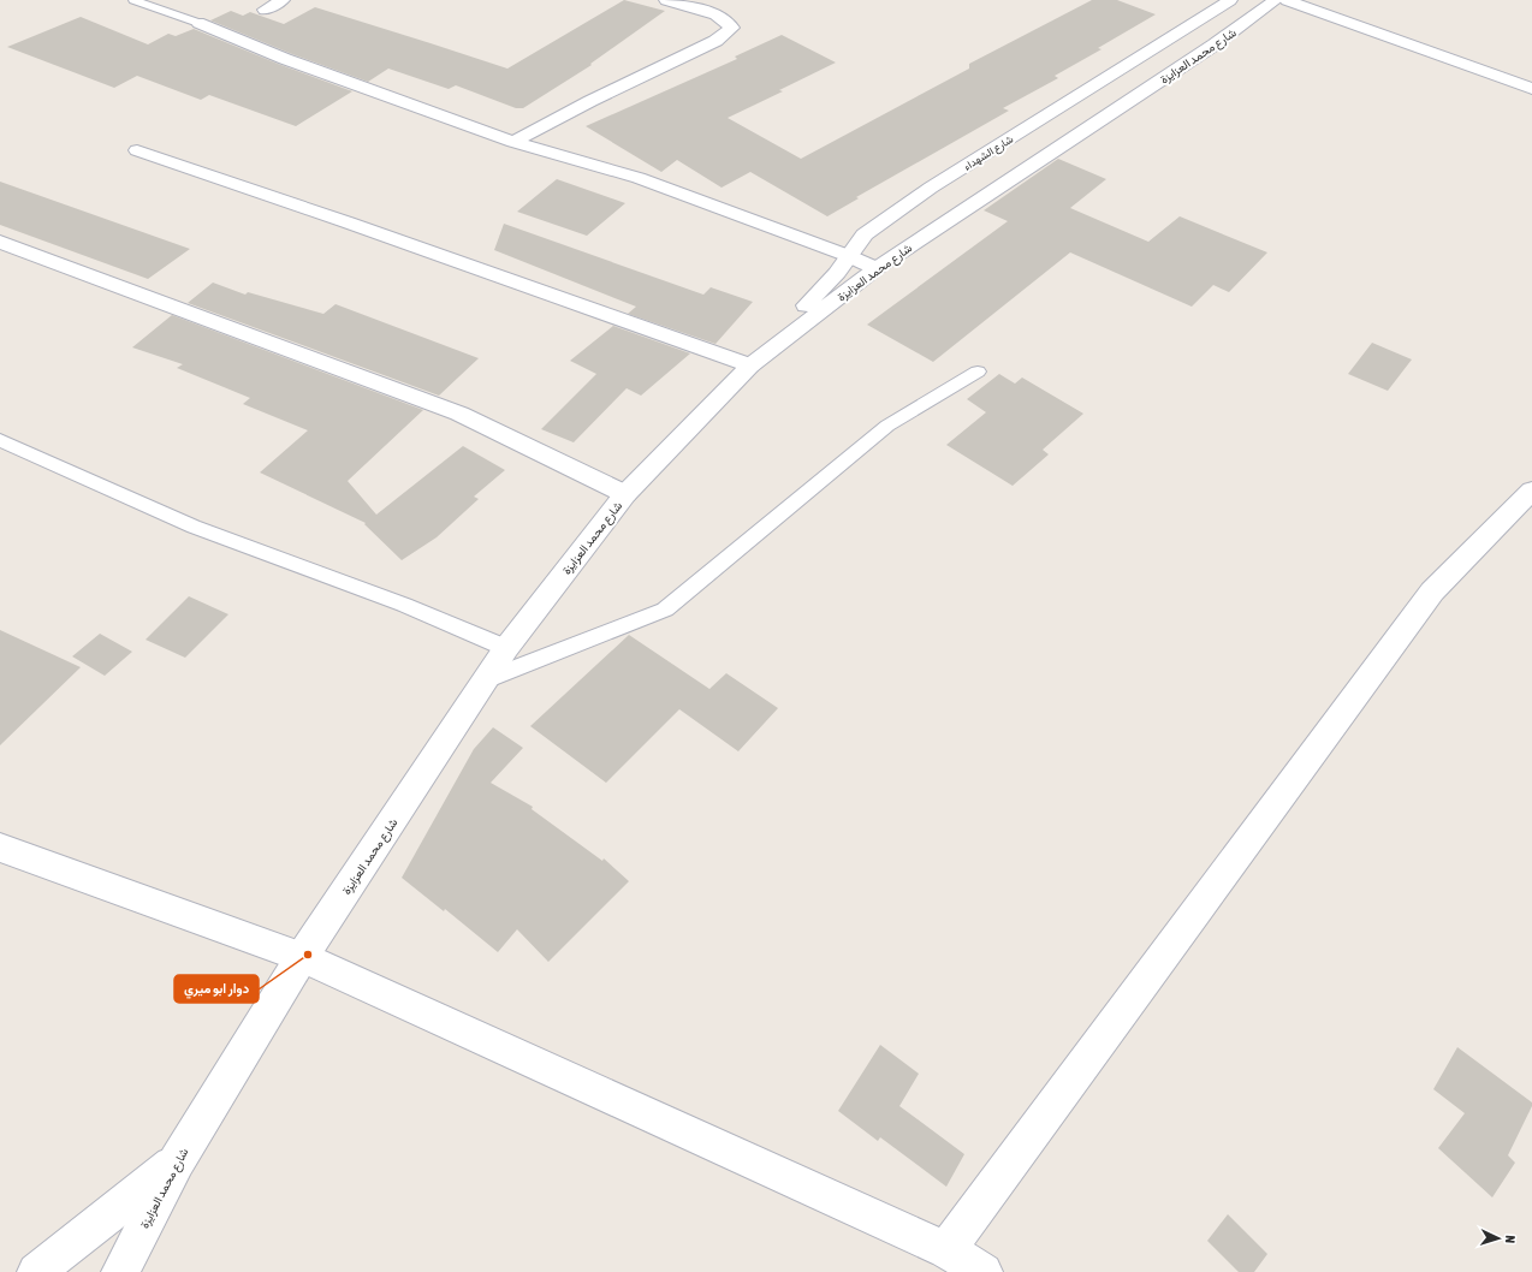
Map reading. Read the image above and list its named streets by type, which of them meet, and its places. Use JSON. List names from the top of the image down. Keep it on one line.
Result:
{"streets":{"street":["شارع محمد العزايزة","شارع الشهداء"]},"crossings":[["شارع محمد العزايزة","شارع الشهداء"]],"places":["دوار ابو ميري"],"north":"right"}
